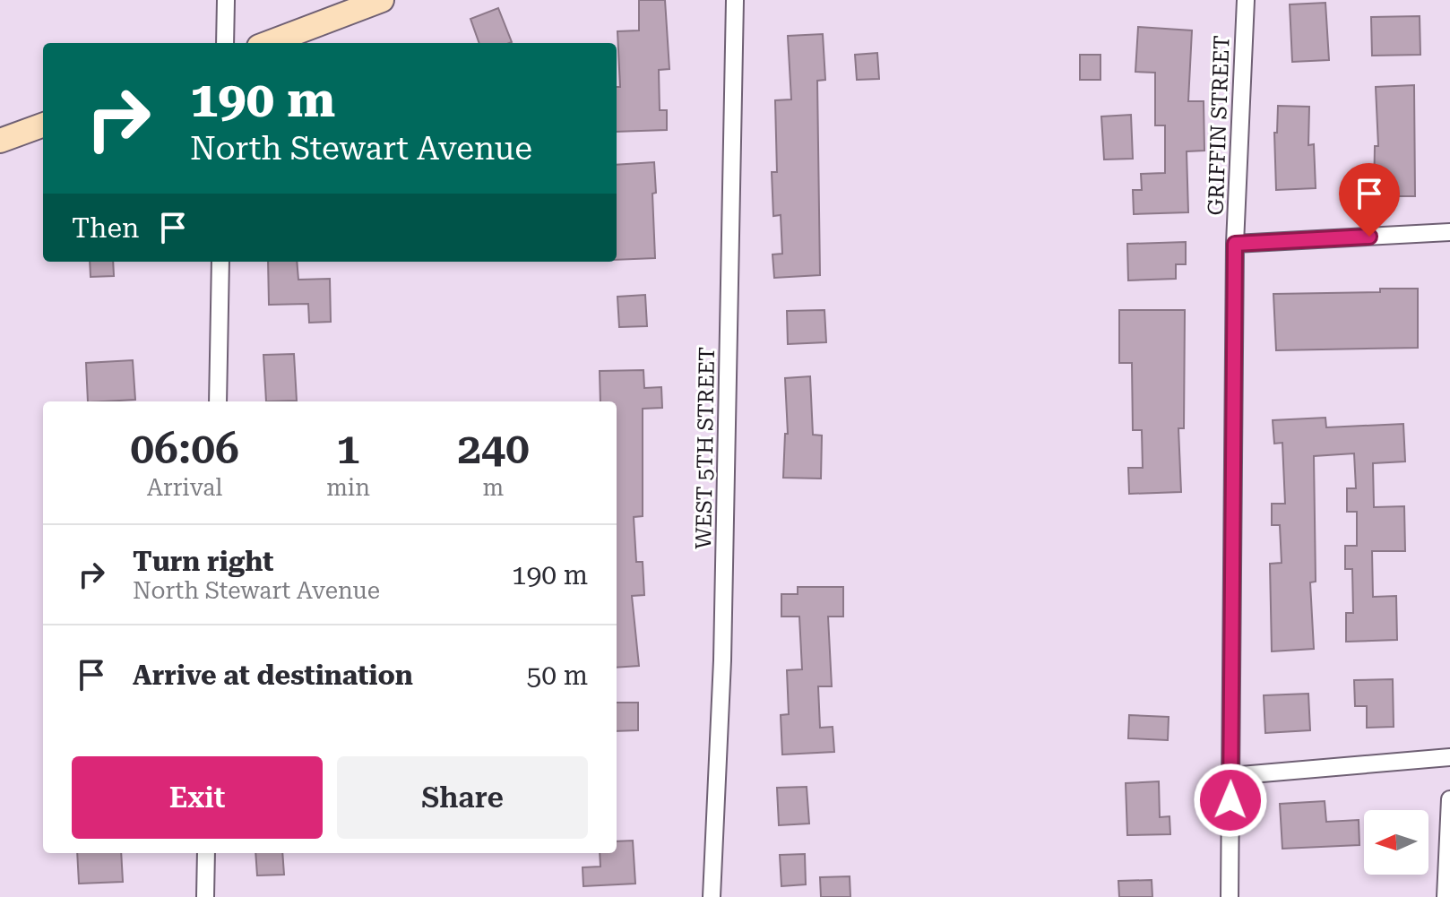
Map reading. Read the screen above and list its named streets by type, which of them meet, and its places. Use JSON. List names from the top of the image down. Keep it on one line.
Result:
{"streets":{"street":["GRIFFIN STREET","WEST 5TH STREET"]},"north":"left","page":{"turn":["190 m","North Stewart Avenue"],"then":"Then","eta":["06:06","Arrival","1","min","240","m"],"list":[{"name":"Turn right","note":"North Stewart Avenue","value":"190 m"},{"name":"Arrive at destination","value":"50 m"}],"buttons":["Exit","Share"]}}
